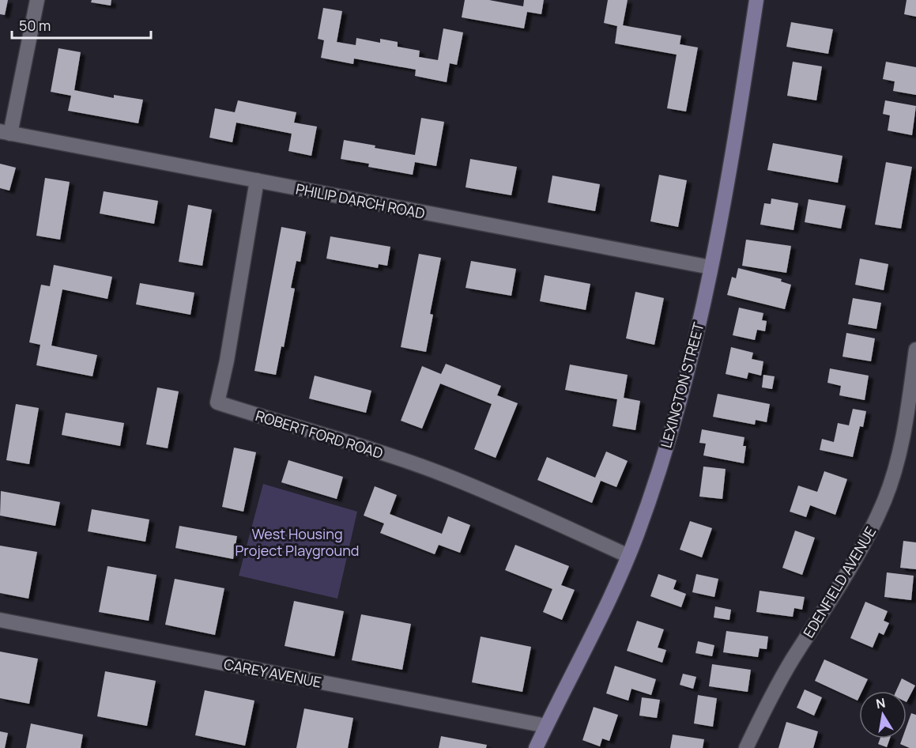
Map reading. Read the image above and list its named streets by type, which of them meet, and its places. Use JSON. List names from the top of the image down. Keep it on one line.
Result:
{"streets":{"street":["PHILIP DARCH ROAD","LEXINGTON STREET","ROBERT FORD ROAD","EDENFIELD AVENUE","CAREY AVENUE"]},"crossings":[["PHILIP DARCH ROAD","LEXINGTON STREET"],["PHILIP DARCH ROAD","ROBERT FORD ROAD"],["LEXINGTON STREET","ROBERT FORD ROAD"],["LEXINGTON STREET","CAREY AVENUE"]],"parks":["West Housing Project Playground"],"scale_bar":"50 m","north":"top"}
